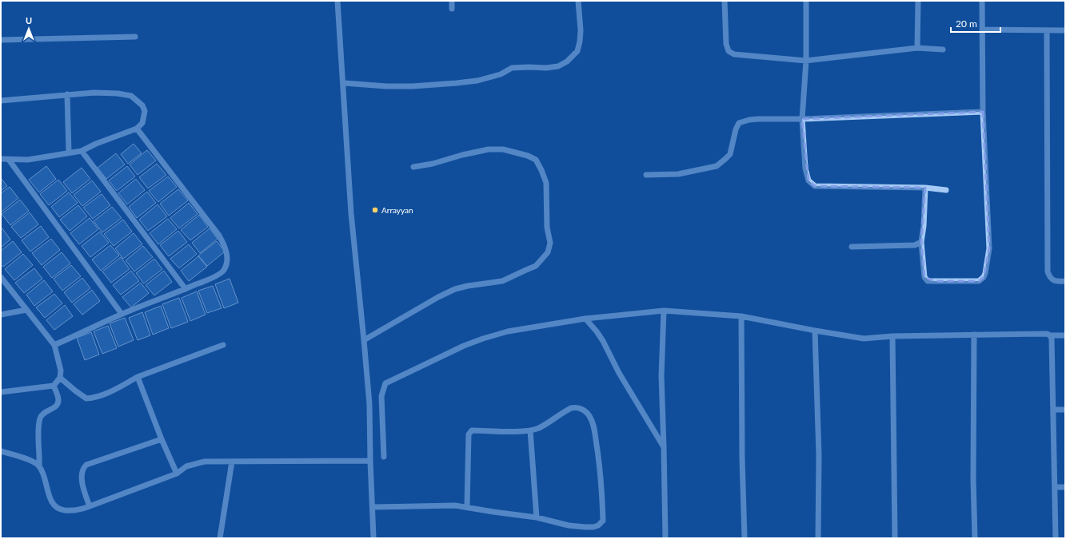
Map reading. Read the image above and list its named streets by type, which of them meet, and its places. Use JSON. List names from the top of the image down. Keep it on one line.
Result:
{"places":["Arrayyan"],"scale_bar":"20 m","north":"top"}
